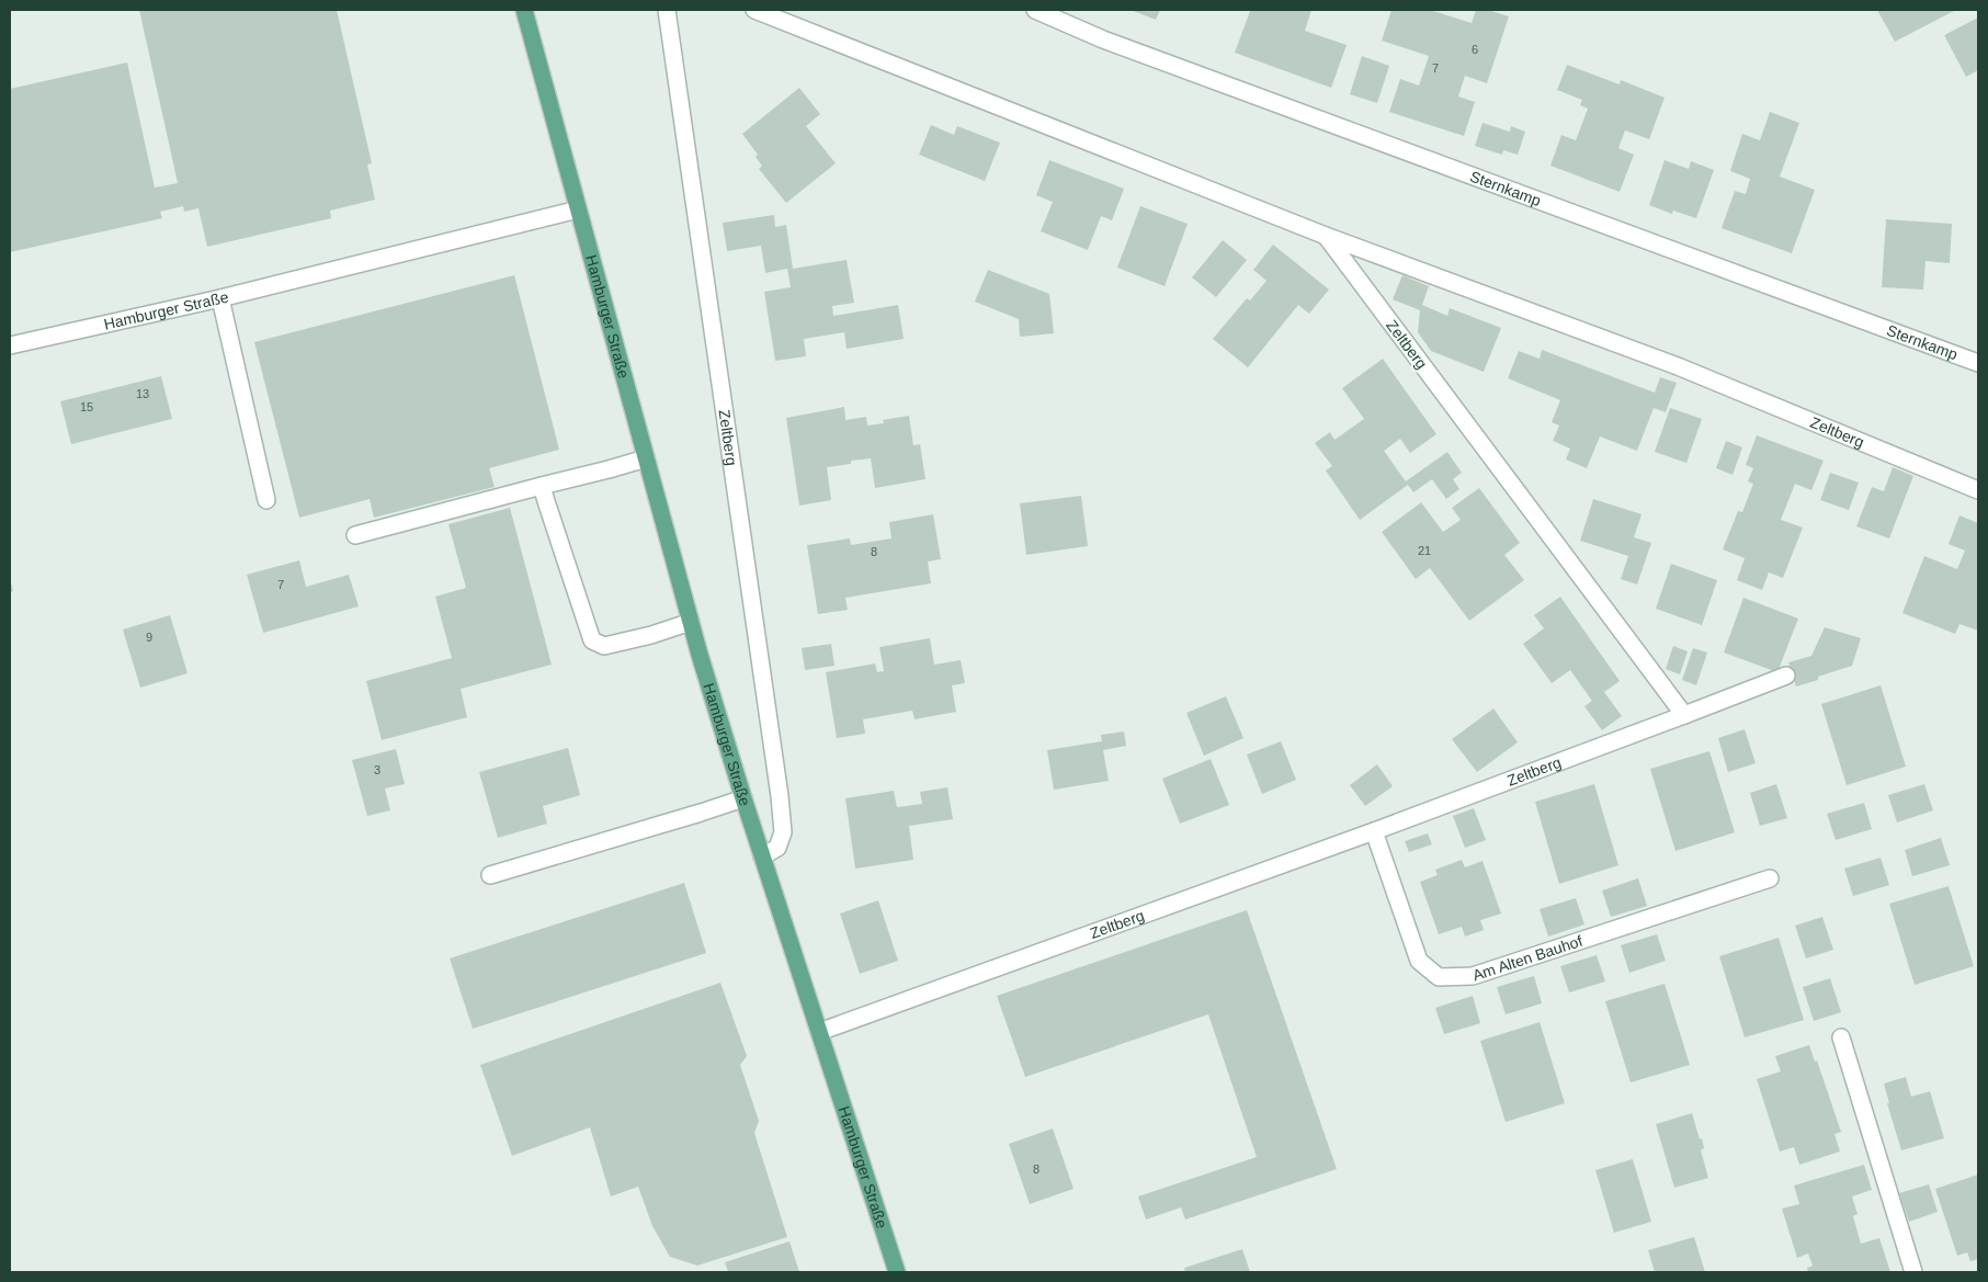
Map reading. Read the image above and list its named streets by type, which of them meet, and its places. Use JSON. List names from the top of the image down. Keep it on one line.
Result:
{"streets":{"main road":["Hamburger Straße"],"street":["Sternkamp","Zeltberg","Am Alten Bauhof"]},"crossings":[["Hamburger Straße","Zeltberg"],["Zeltberg","Am Alten Bauhof"]],"house_numbers":["6","7","13","15","21","8","7","9","3","8"]}
